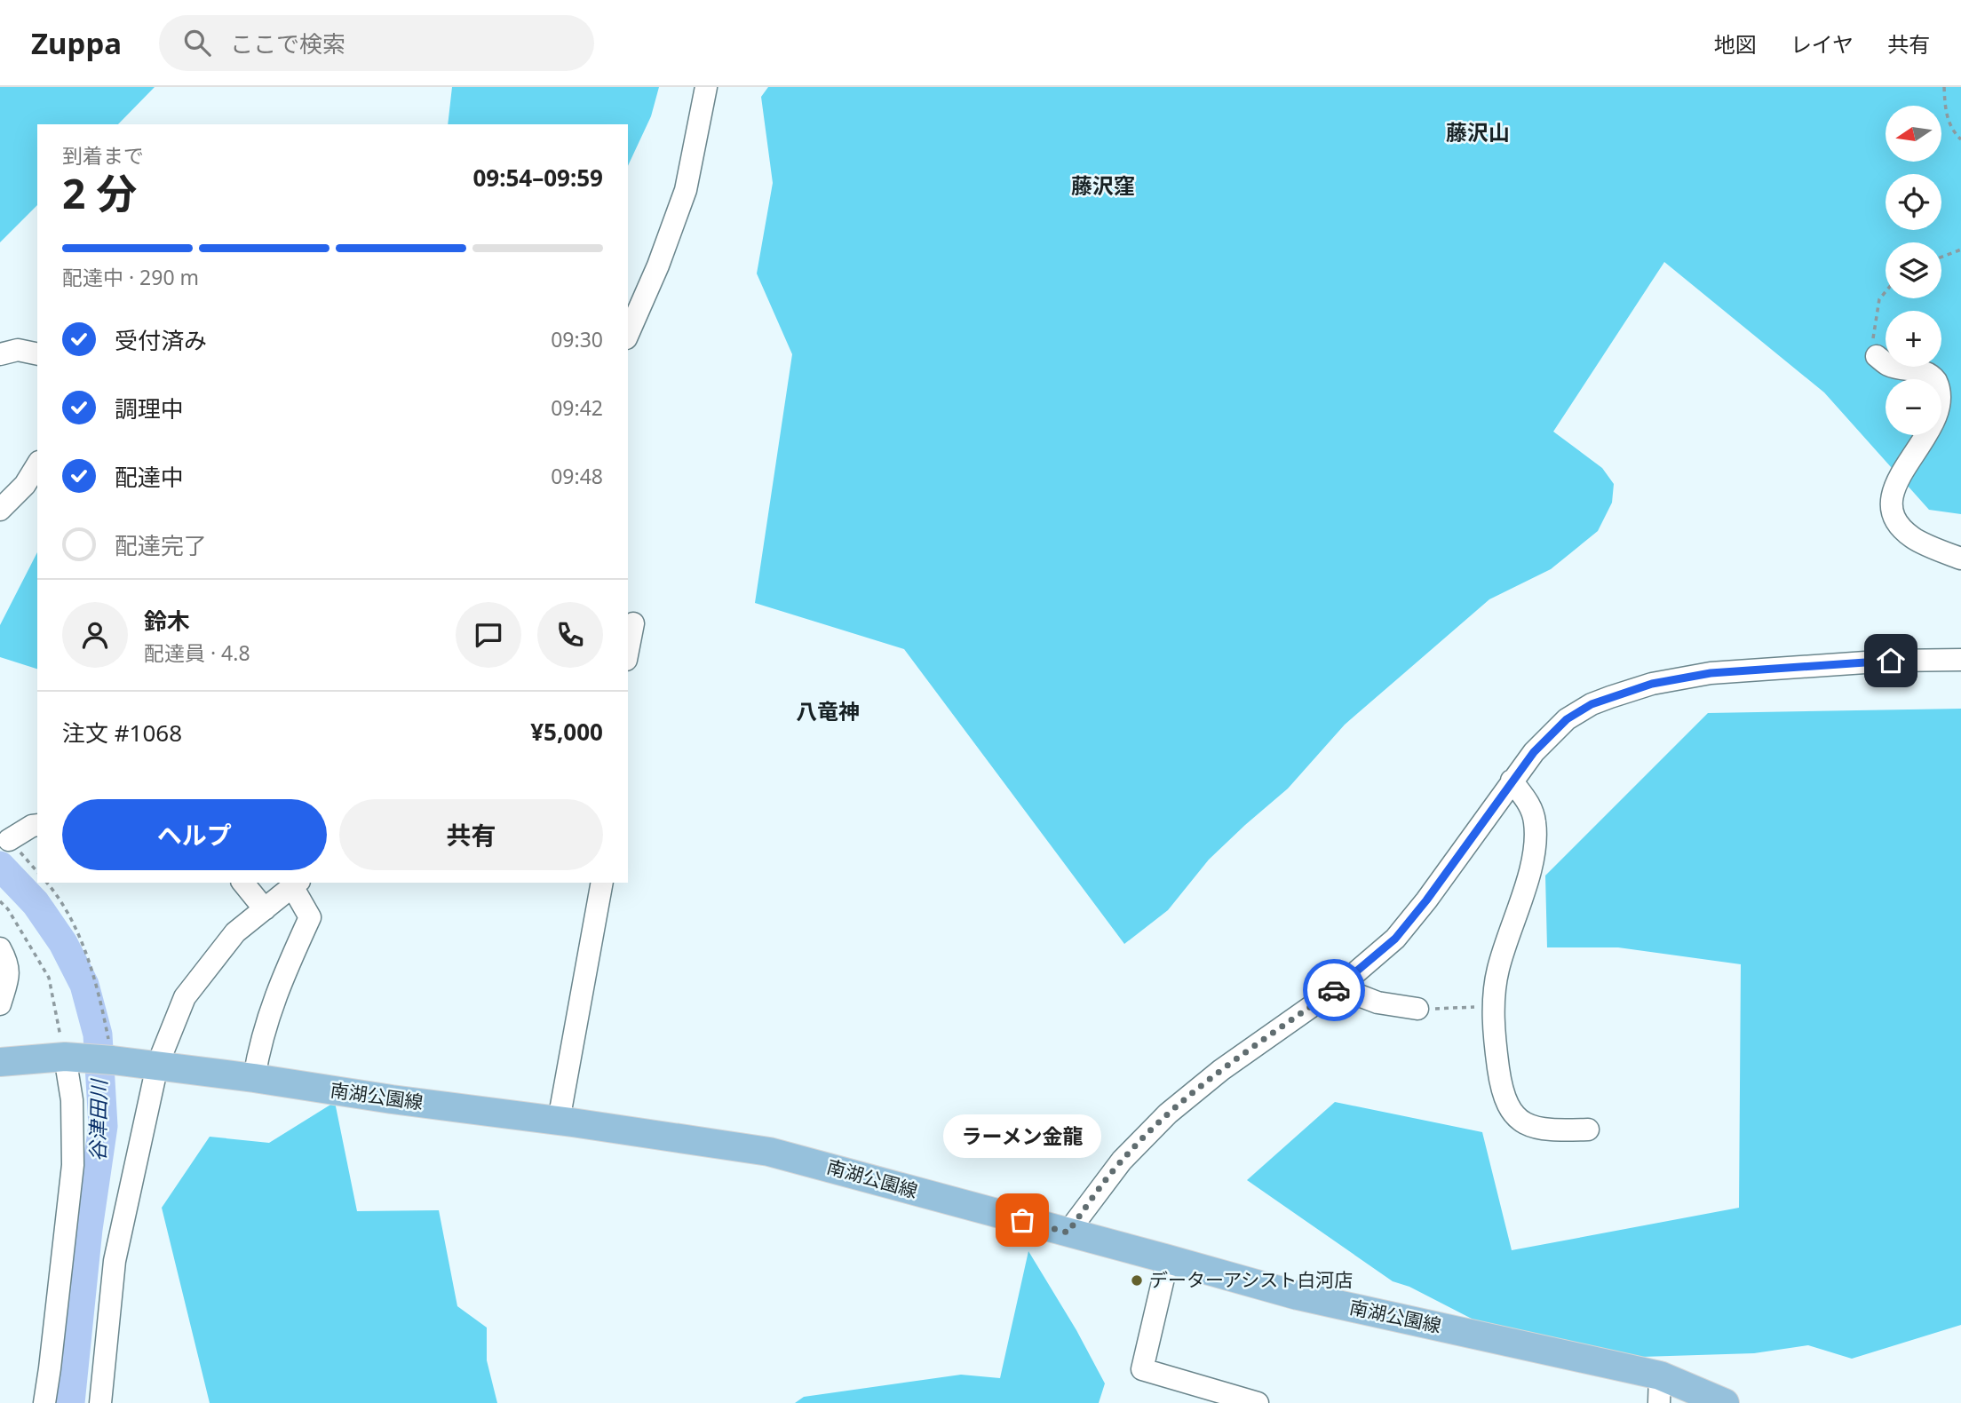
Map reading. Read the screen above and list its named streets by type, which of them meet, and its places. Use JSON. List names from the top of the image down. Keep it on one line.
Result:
{"streets":{"main road":["南湖公園線"]},"districts":["藤沢山","藤沢窪","八竜神"],"water":["谷津田川"],"places":["ラーメン金龍","データーアシスト白河店"],"north":"left","page":{"header":"Zuppa","search":"ここで検索","nav":["地図","レイヤ","共有"],"map_buttons":["+","−"],"heading":["2 分","到着まで","09:54–09:59"],"panel":["鈴木","配達員 · 4.8","注文 #1068","¥5,000"],"bar":"配達中 · 290 m","list":[["受付済み","09:30"],["調理中","09:42"],["配達中","09:48"],"配達完了"],"buttons":["ヘルプ","共有"],"bubble":"ラーメン金龍"}}
